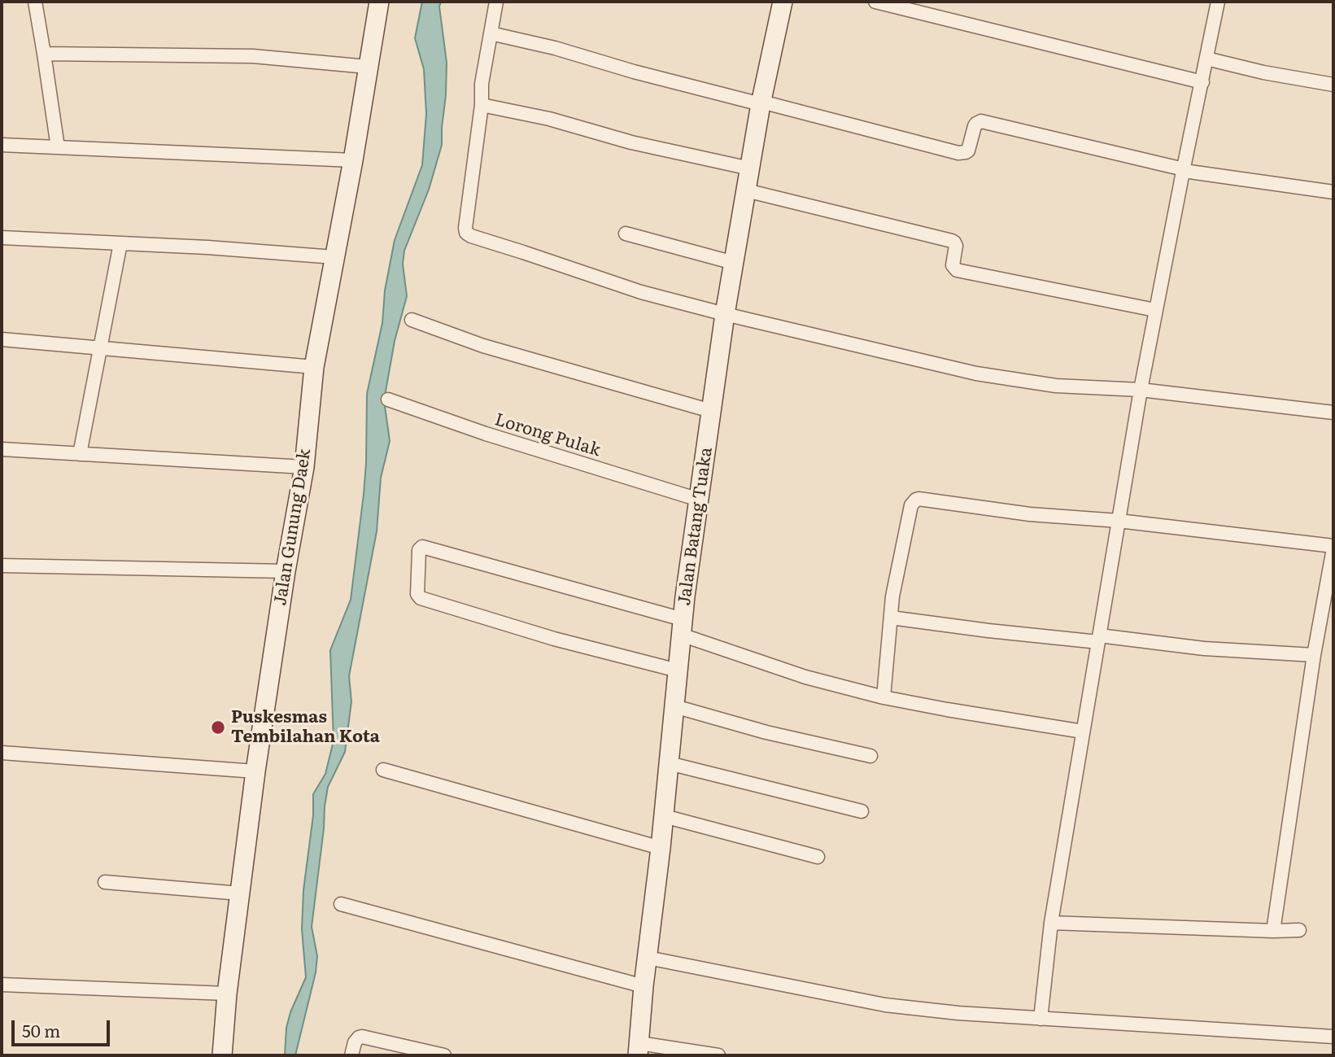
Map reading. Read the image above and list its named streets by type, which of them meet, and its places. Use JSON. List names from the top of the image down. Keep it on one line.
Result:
{"streets":{"street":["Lorong Pulak","Jalan Batang Tuaka","Jalan Gunung Daek"]},"crossings":[["Lorong Pulak","Jalan Batang Tuaka"]],"places":["Puskesmas Tembilahan Kota"],"scale_bar":"50 m"}
